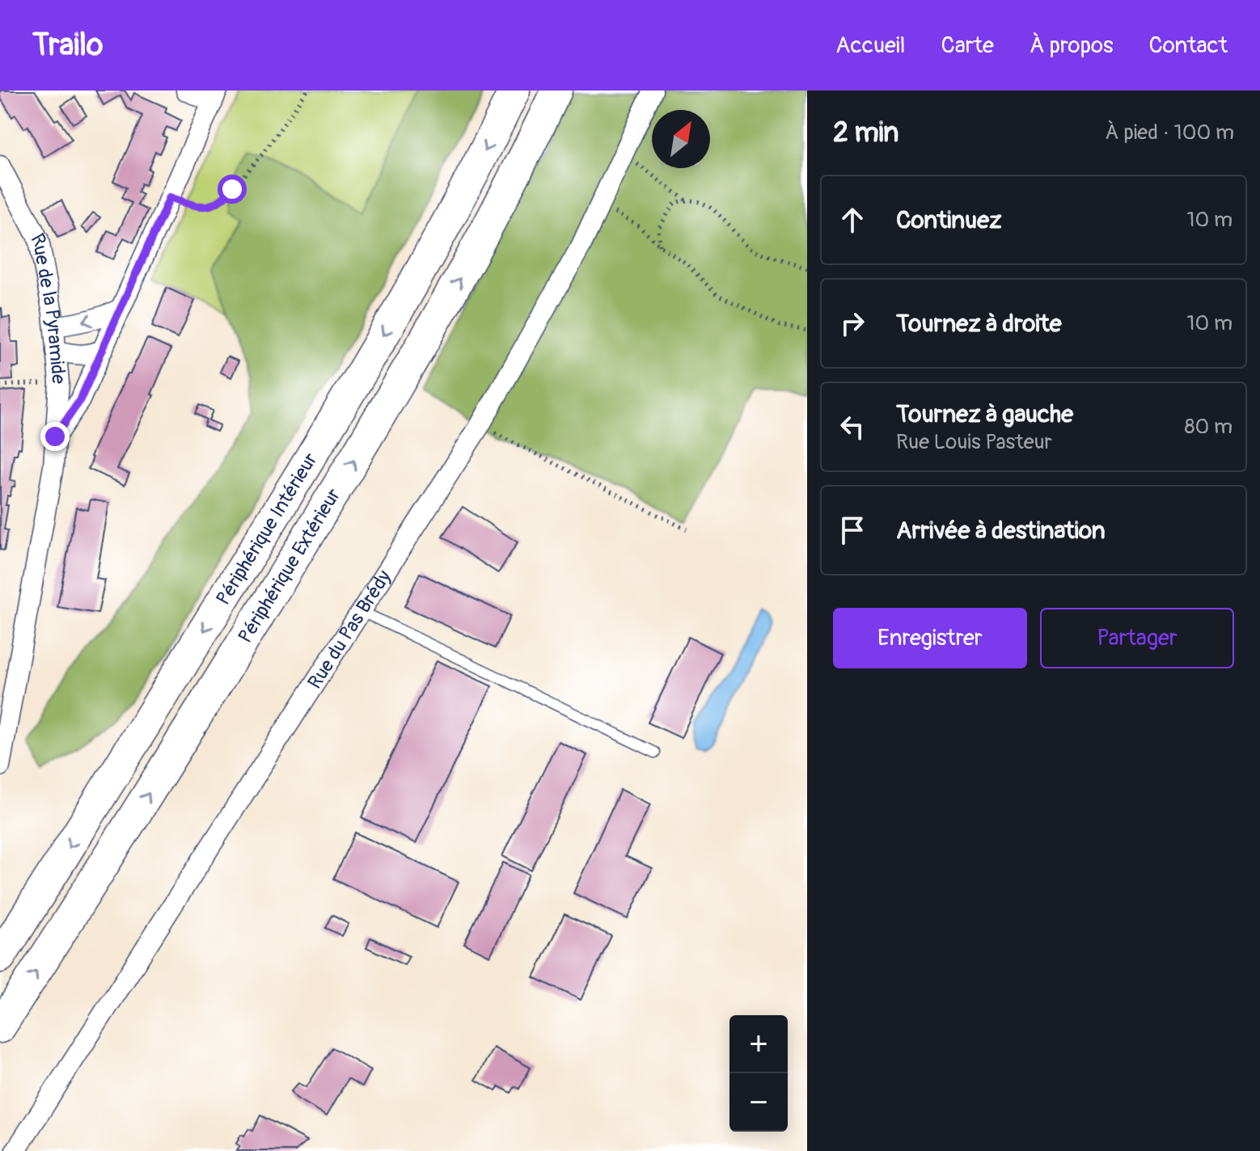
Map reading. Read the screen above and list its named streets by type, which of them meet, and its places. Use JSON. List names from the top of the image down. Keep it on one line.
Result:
{"streets":{"highway":["Périphérique Intérieur","Périphérique Extérieur"],"street":["Rue de la Pyramide","Rue du Pas Brédy"]},"one_way":["Périphérique Intérieur","Périphérique Extérieur"],"north":"top right","page":{"header":"Trailo","nav":["Accueil","Carte","À propos","Contact"],"heading":["2 min","À pied · 100 m"],"list":[["Continuez","10 m"],["Tournez à droite","10 m"],["Tournez à gauche","Rue Louis Pasteur","80 m"],"Arrivée à destination"],"buttons":["Enregistrer","Partager"],"map_buttons":["+","−"]}}
